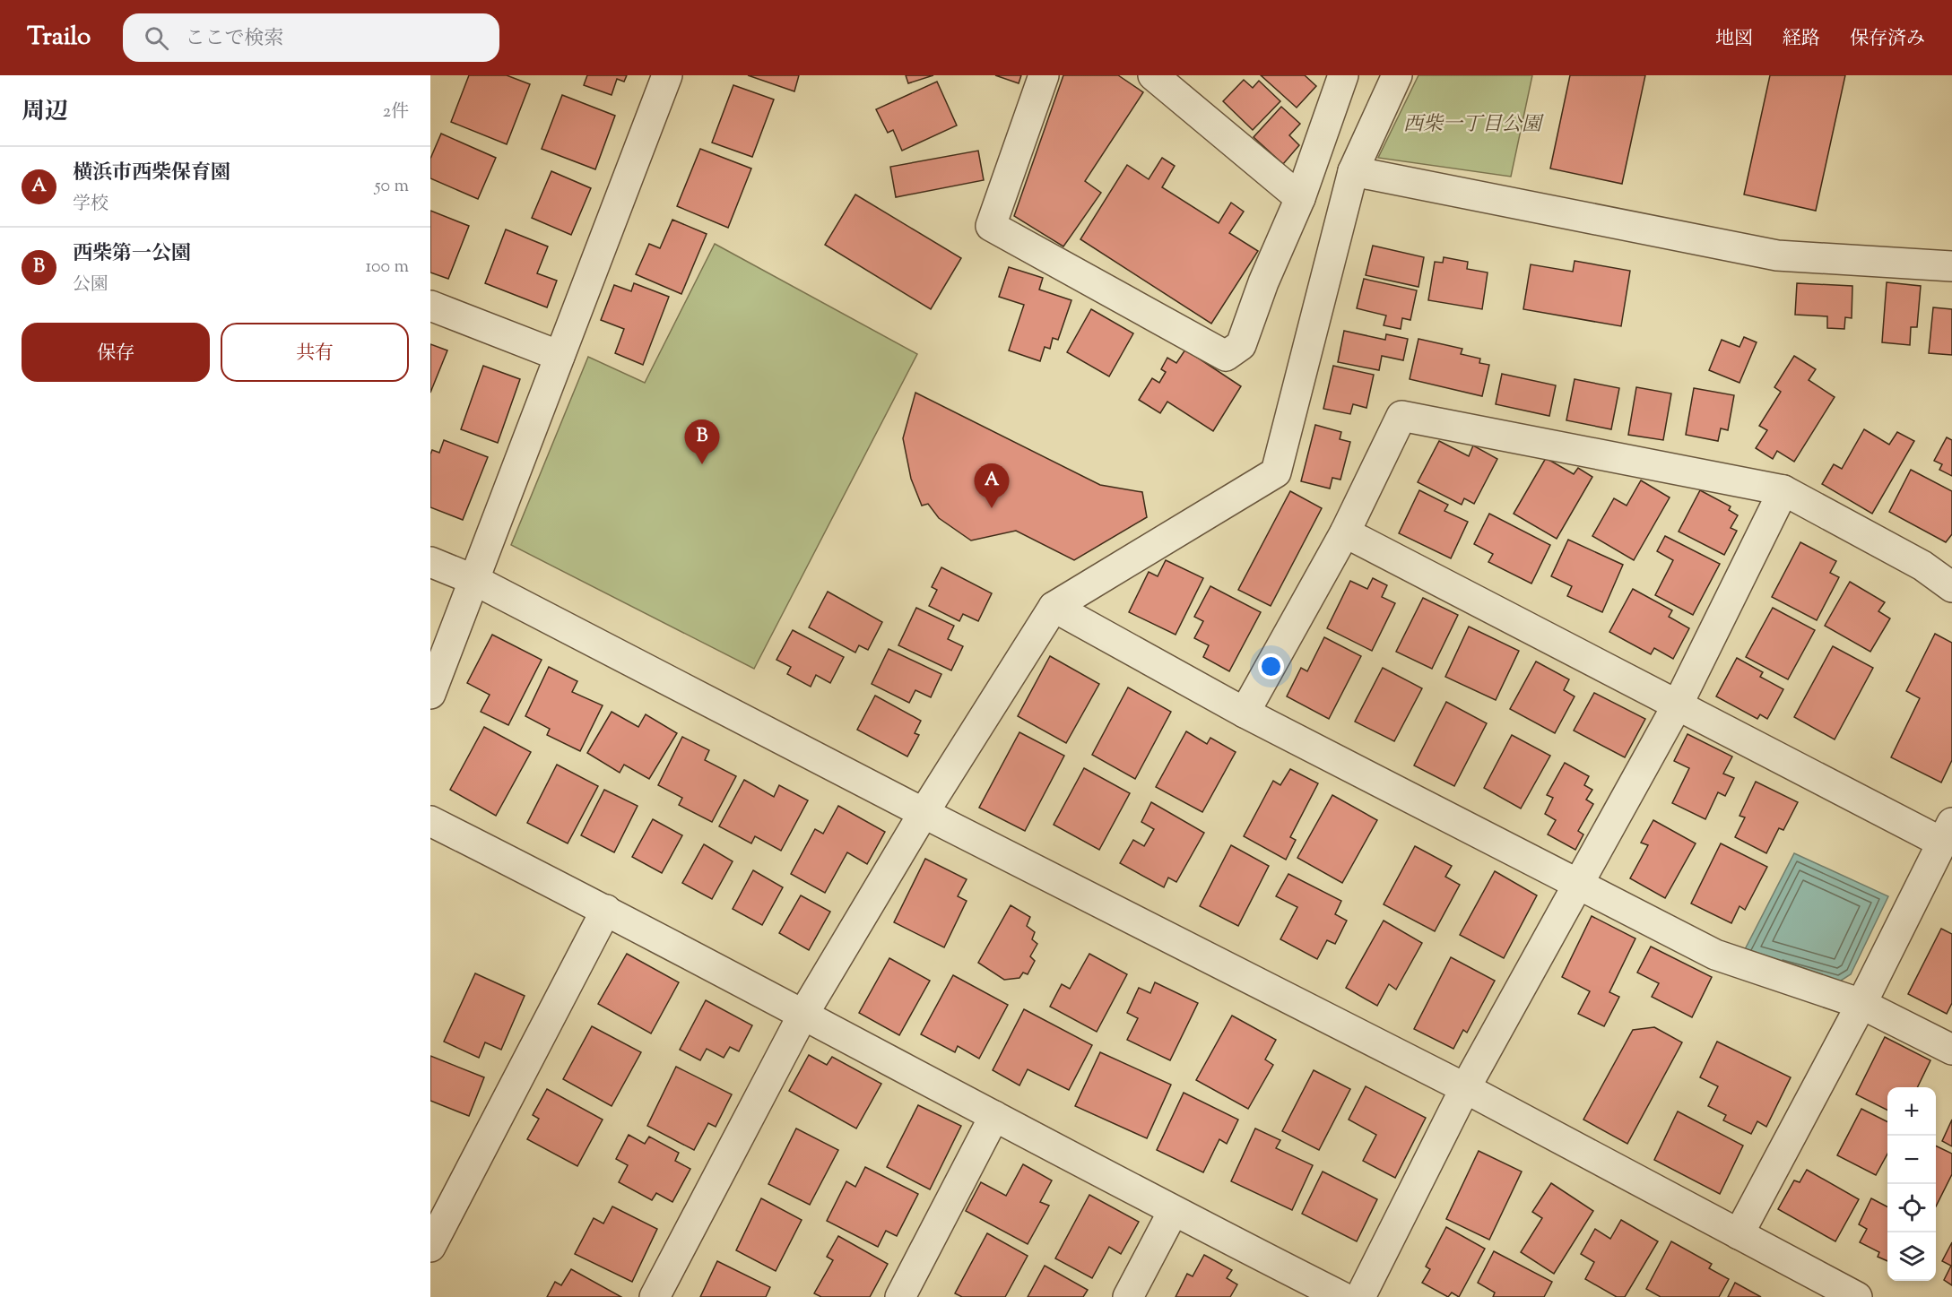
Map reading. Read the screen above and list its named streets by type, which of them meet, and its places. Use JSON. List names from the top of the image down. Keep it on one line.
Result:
{"parks":["西柴一丁目公園"],"page":{"header":"Trailo","search":"ここで検索","nav":["地図","経路","保存済み"],"heading":["周辺","2件"],"list":[{"mark":"A","name":"横浜市西柴保育園","note":"学校","value":"50 m"},{"mark":"B","name":"西柴第一公園","note":"公園","value":"100 m"}],"buttons":["保存","共有"],"pins":["B","A"],"map_buttons":["+","−"]}}
